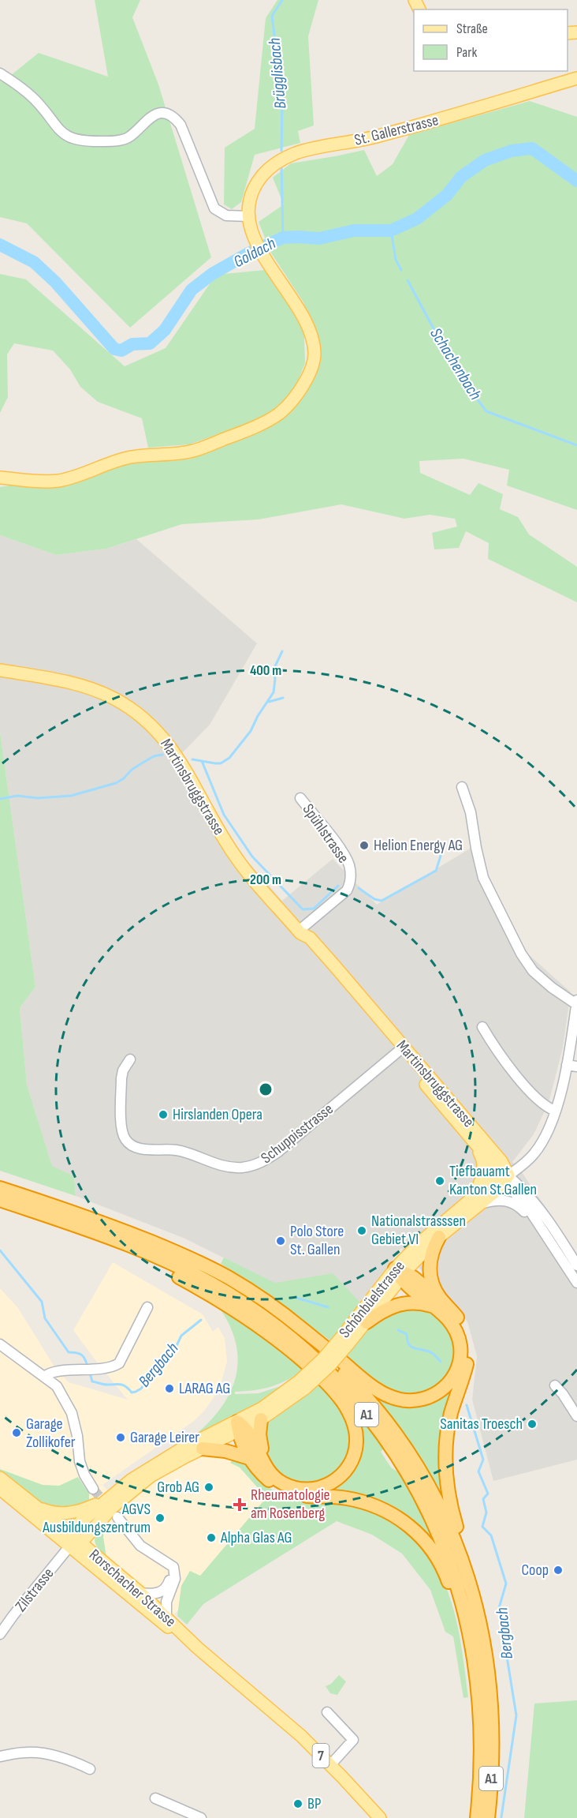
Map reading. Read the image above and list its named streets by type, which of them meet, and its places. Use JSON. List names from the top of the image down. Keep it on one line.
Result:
{"streets":{"highway":["A1"],"main road":["St. Gallerstrasse","Martinsbruggstrasse","Schönbüelstrasse","Rorschacher Strasse","7"],"street":["Spühlstrasse","Schuppisstrasse","Zilstrasse"]},"crossings":[["Martinsbruggstrasse","Spühlstrasse"],["Martinsbruggstrasse","Schuppisstrasse"],["Martinsbruggstrasse","Schönbüelstrasse"],["Schönbüelstrasse","A1"],["Schönbüelstrasse","Rorschacher Strasse"],["Schönbüelstrasse","Zilstrasse"],["Rorschacher Strasse","Zilstrasse"]],"water":["Brügglisbach","Goldach","Schachenbach","Bergbach"],"places":{"other":["Helion Energy AG","Hirslanden Opera","Tiefbauamt Kanton St.Gallen","Nationalstrasssen Gebiet VI","Polo Store St. Gallen","LARAG AG","Sanitas Troesch","Garage Zollikofer","Garage Leirer","Grob AG","AGVS Ausbildungszentrum","Alpha Glas AG","Coop","BP"],"health":["Rheumatologie am Rosenberg"]},"legend":["Straße","Park"],"rings":["400 m","200 m"]}
